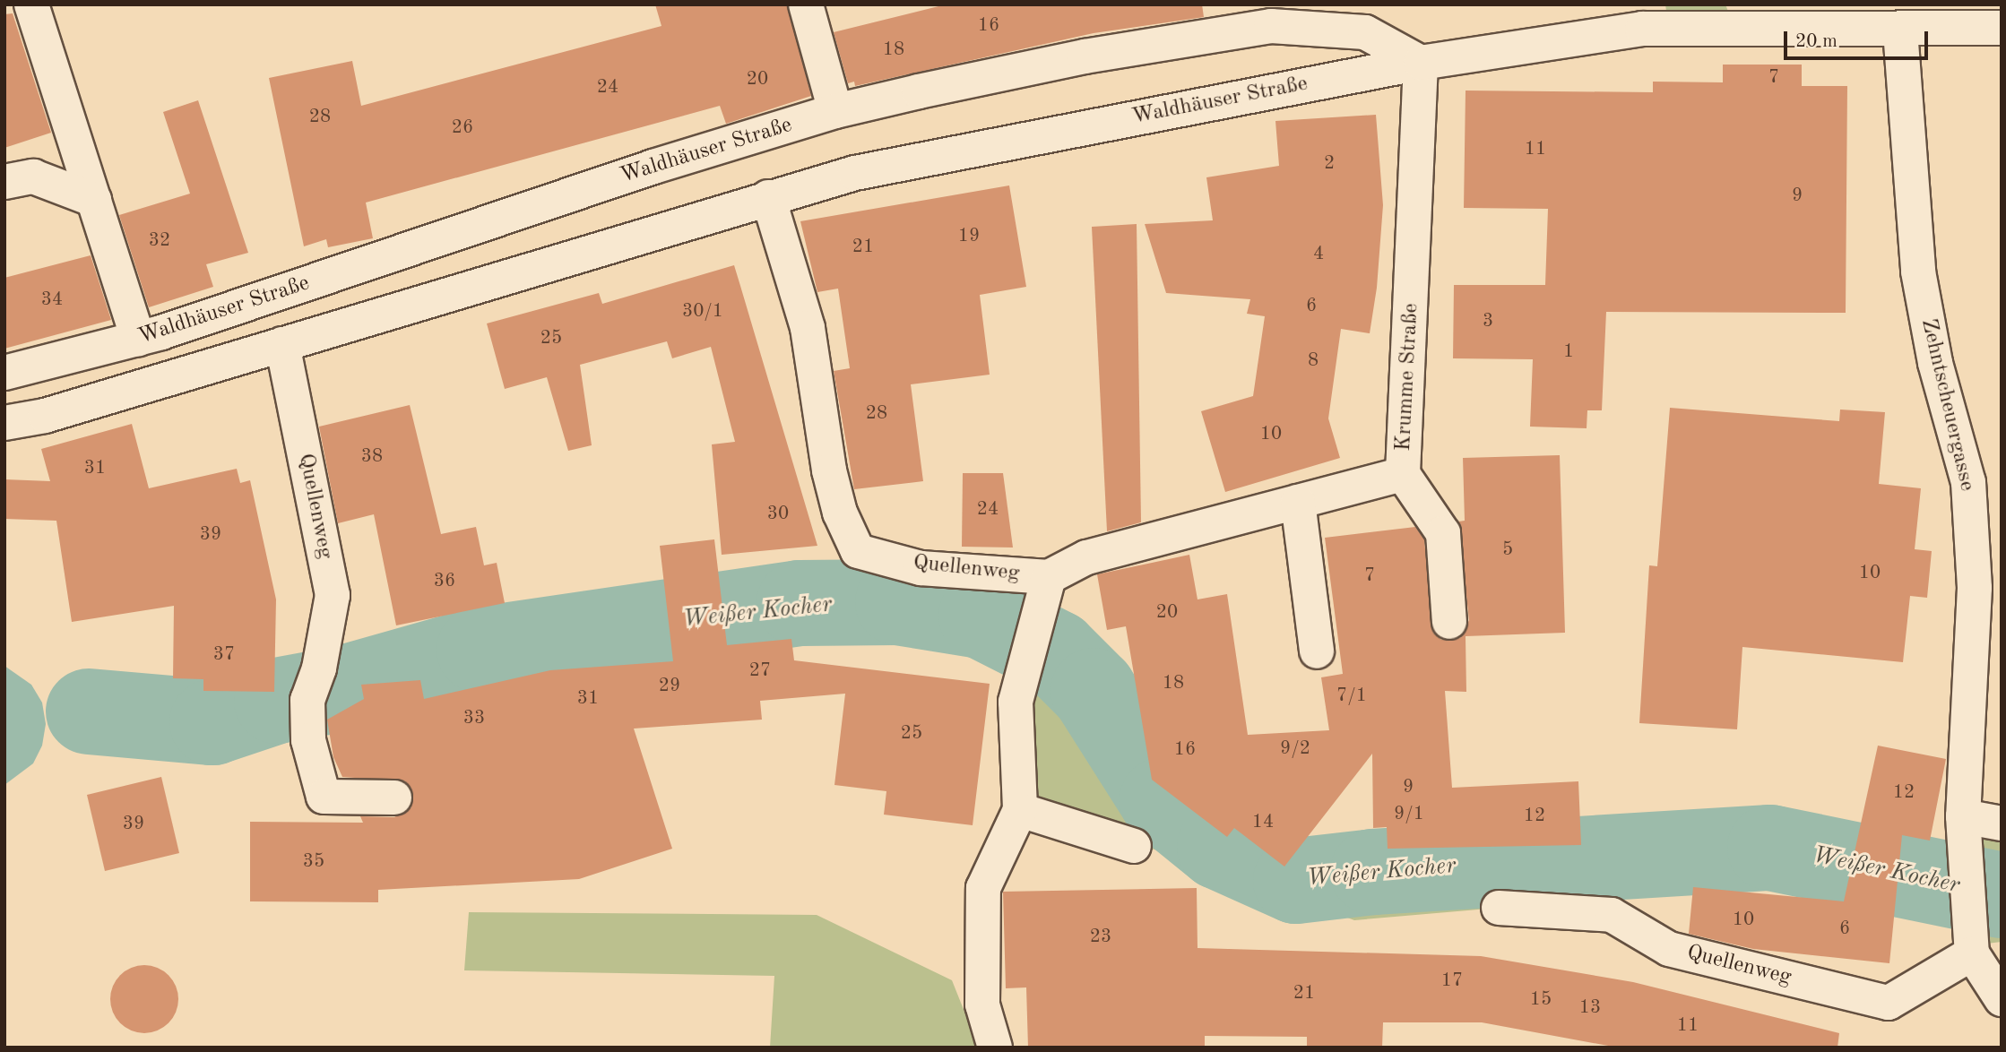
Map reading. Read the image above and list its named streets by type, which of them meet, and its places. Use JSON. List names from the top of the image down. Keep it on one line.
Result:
{"streets":{"street":["Waldhäuser Straße","Krumme Straße","Zehntscheuergasse","Quellenweg"]},"crossings":[["Waldhäuser Straße","Krumme Straße"],["Waldhäuser Straße","Zehntscheuergasse"],["Waldhäuser Straße","Quellenweg"],["Krumme Straße","Quellenweg"],["Zehntscheuergasse","Quellenweg"]],"water":["Weißer Kocher"],"house_numbers":["16","18","7","20","24","28","26","11","2","9","19","32","21","4","34","6","30/1","3","25","1","8","28","10","38","31","24","30","39","5","10","7","36","20","37","27","18","29","7/1","31","33","25","9/2","16","9","12","9/1","12","14","39","35","10","6","23","17","21","15","13","11"],"scale_bar":"20 m"}
